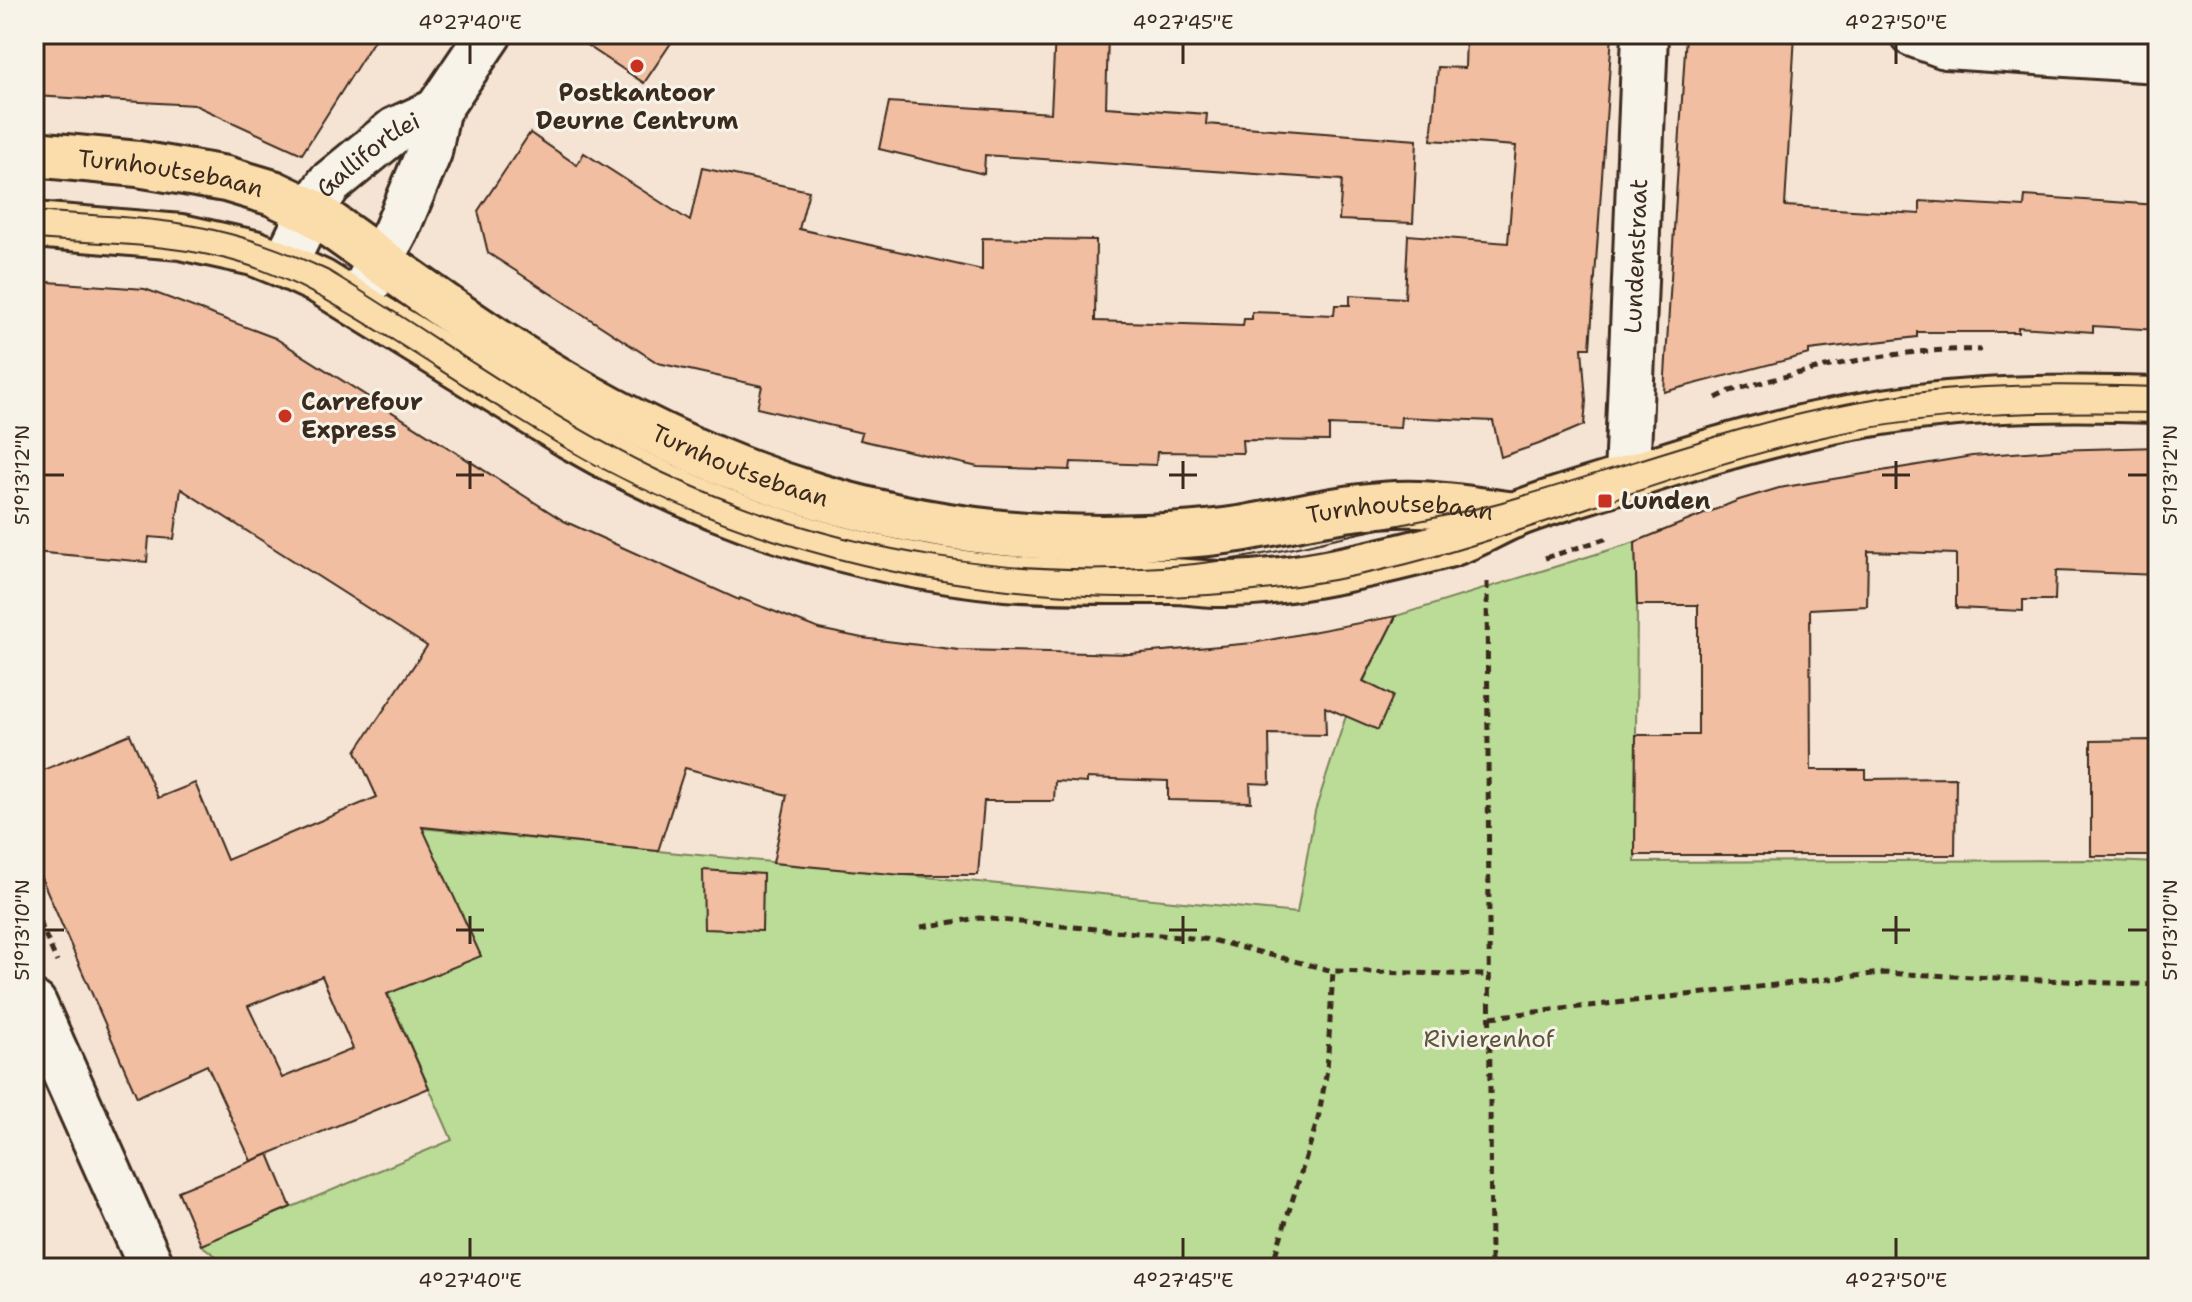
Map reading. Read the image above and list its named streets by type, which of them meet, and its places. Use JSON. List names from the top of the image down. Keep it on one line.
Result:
{"streets":{"main road":["Turnhoutsebaan"],"street":["Gallifortlei","Lundenstraat"]},"crossings":[["Gallifortlei","Turnhoutsebaan"],["Turnhoutsebaan","Lundenstraat"]],"parks":["Rivierenhof"],"places":{"other":["Postkantoor Deurne Centrum","Carrefour Express"],"transit":["Lunden"]},"coordinates":["4°27'40\"E","4°27'45\"E","4°27'50\"E","51°13'12\"N","51°13'10\"N"]}
